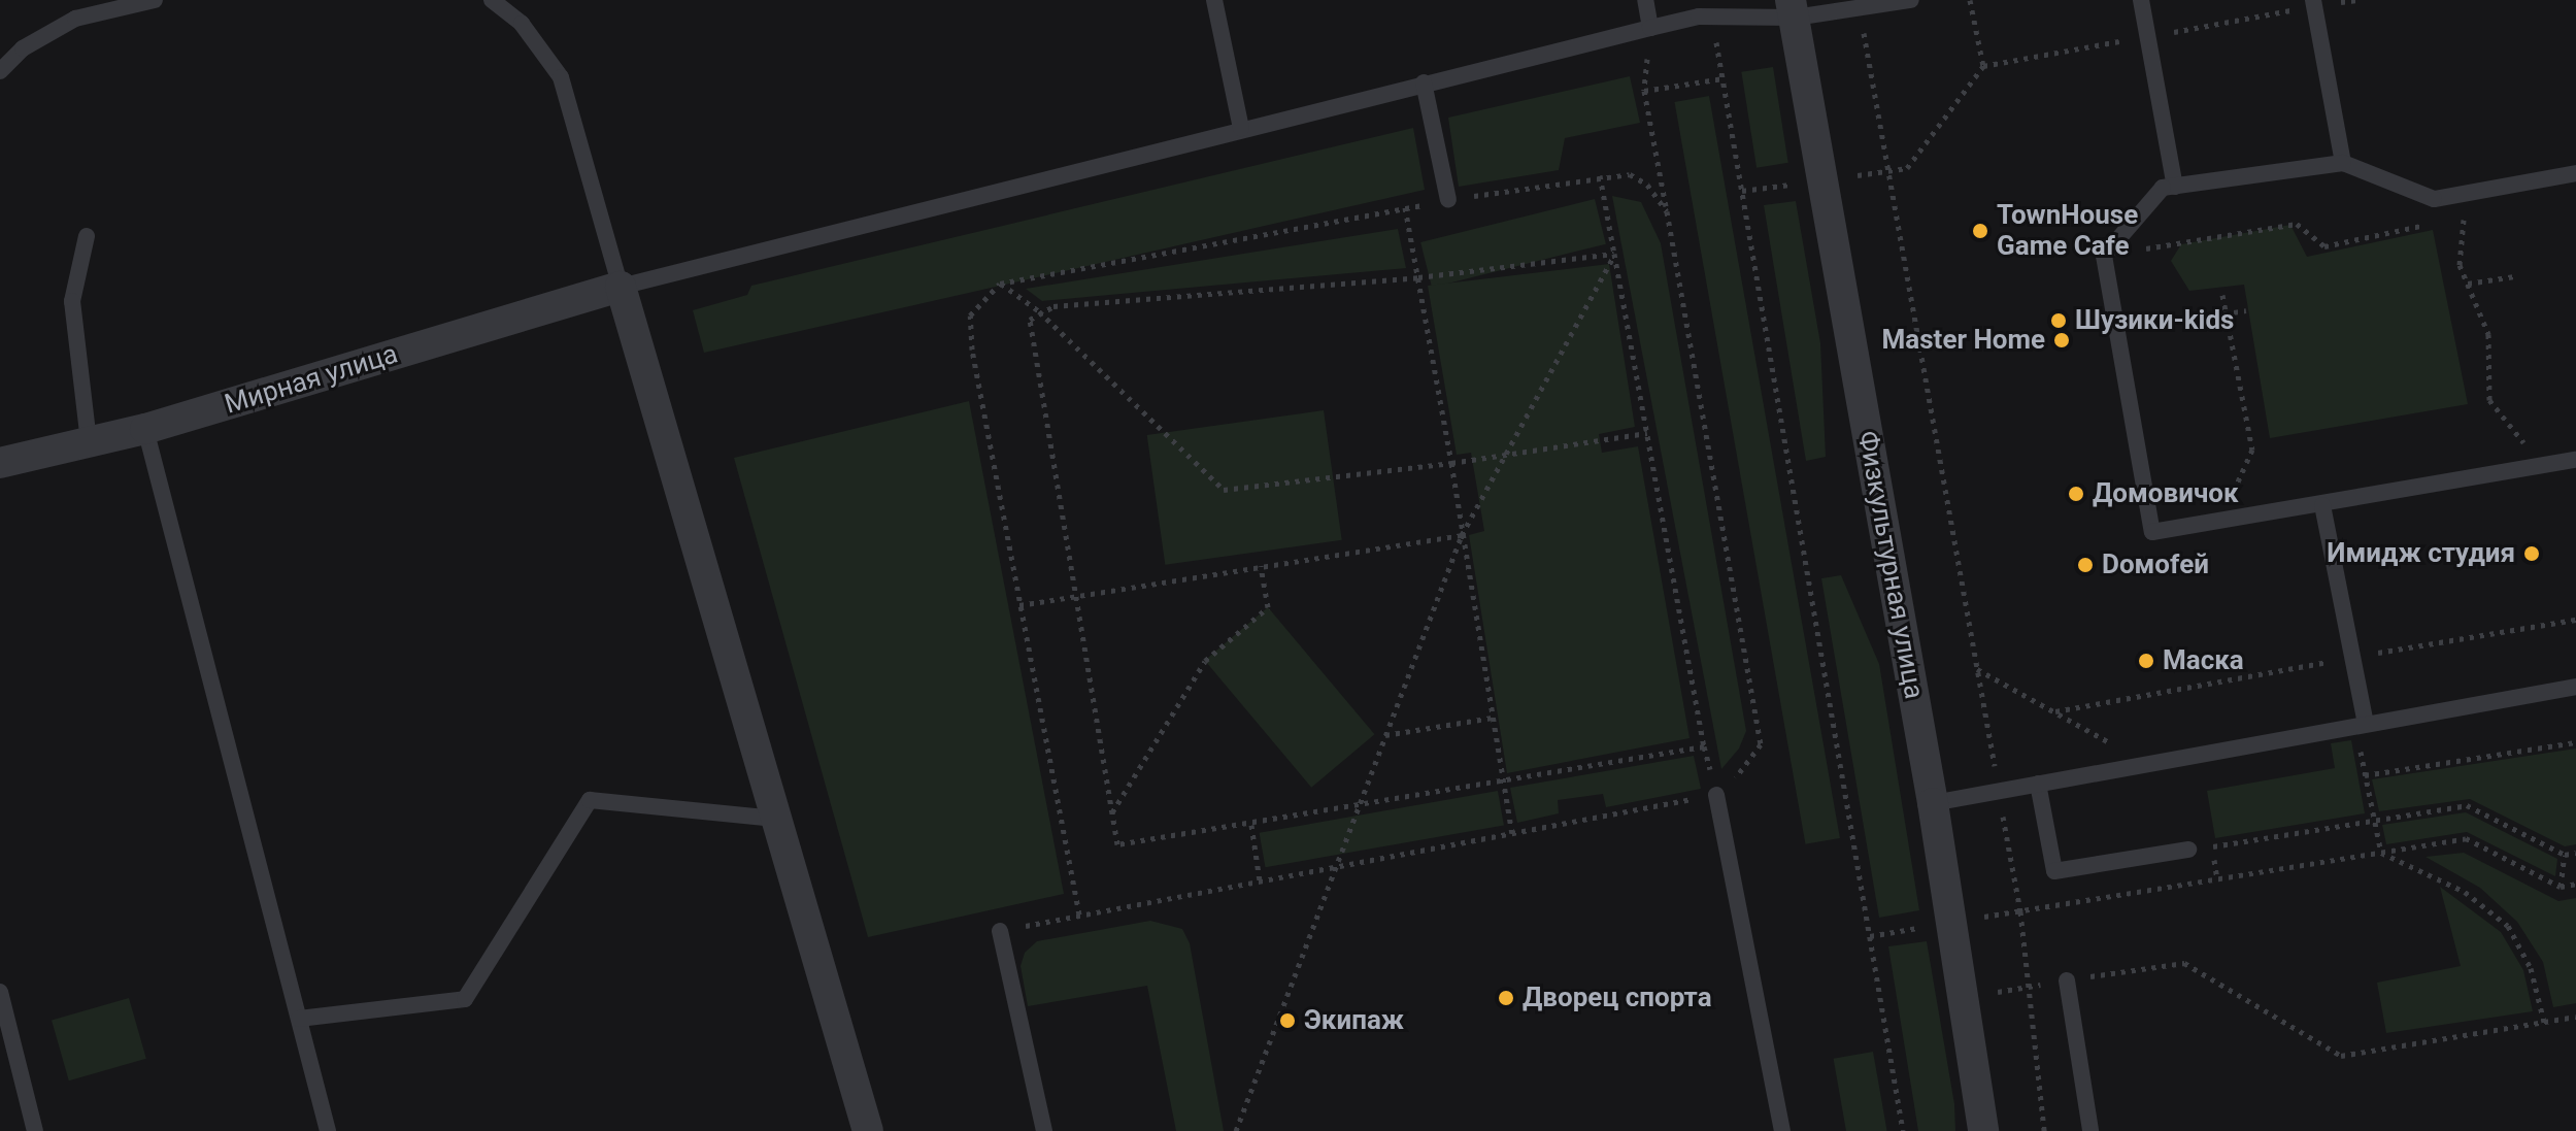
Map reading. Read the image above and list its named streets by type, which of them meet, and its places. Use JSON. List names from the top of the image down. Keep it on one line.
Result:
{"streets":{"street":["Мирная улица","Физкультурная улица"]},"places":["TownHouse Game Cafe","Шузики-kids","Master Home","Домовичок","Имидж студия","Dомоfей","Маска","Дворец спорта","Экипаж"]}
